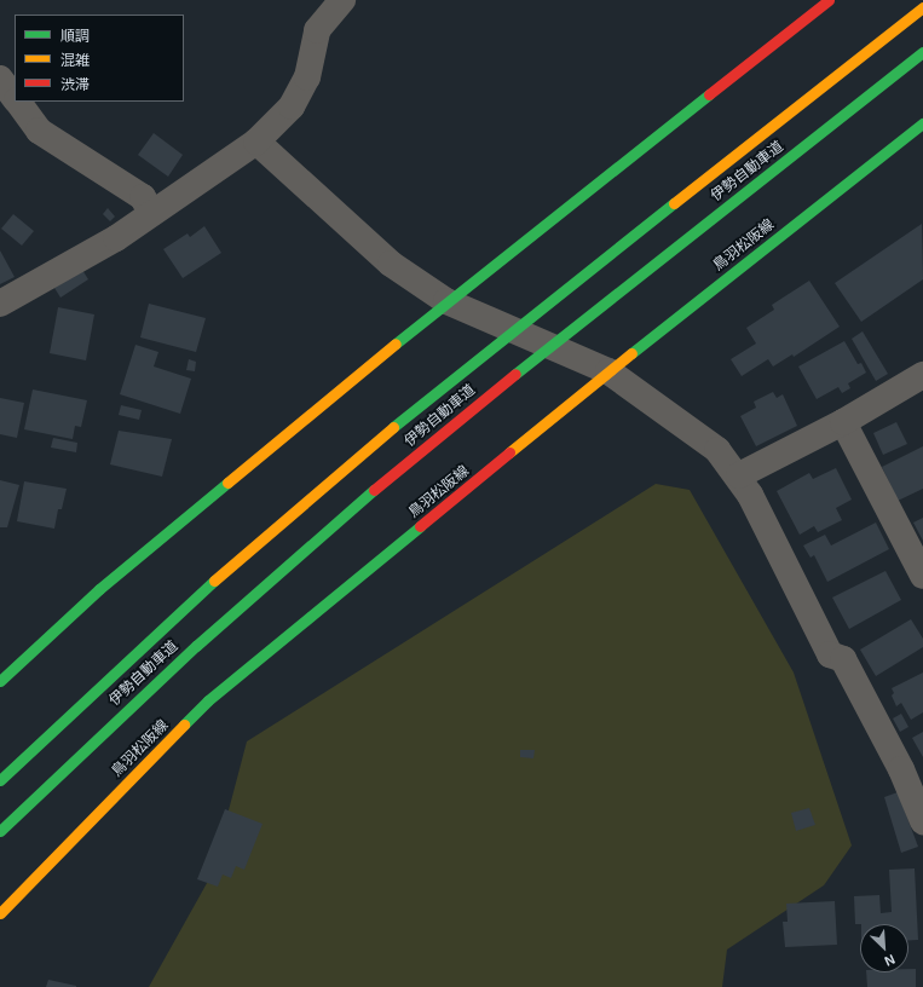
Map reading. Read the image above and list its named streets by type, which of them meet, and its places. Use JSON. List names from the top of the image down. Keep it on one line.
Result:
{"streets":{"main road":["伊勢自動車道","鳥羽松阪線"]},"legend":["順調","混雑","渋滞"],"north":"bottom right"}
